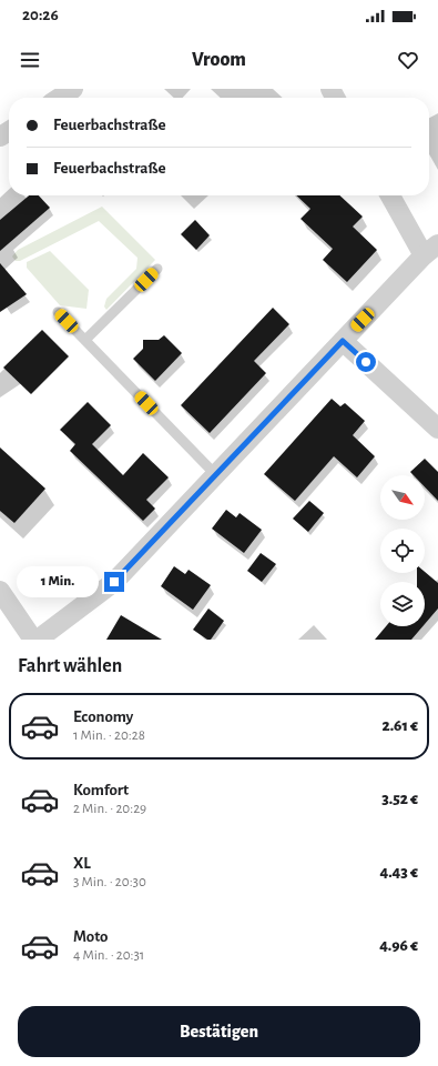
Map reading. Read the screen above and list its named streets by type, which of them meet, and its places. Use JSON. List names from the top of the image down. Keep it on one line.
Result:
{"north":"bottom right","page":{"status":"20:26","header":"Vroom","banner":["Feuerbachstraße","Feuerbachstraße"],"bubble":"1 Min.","heading":"Fahrt wählen","list":[{"name":"Economy","note":"1 Min. · 20:28","value":"2.61 €"},{"name":"Komfort","note":"2 Min. · 20:29","value":"3.52 €"},{"name":"XL","note":"3 Min. · 20:30","value":"4.43 €"},{"name":"Moto","note":"4 Min. · 20:31","value":"4.96 €"}],"buttons":"Bestätigen"}}
